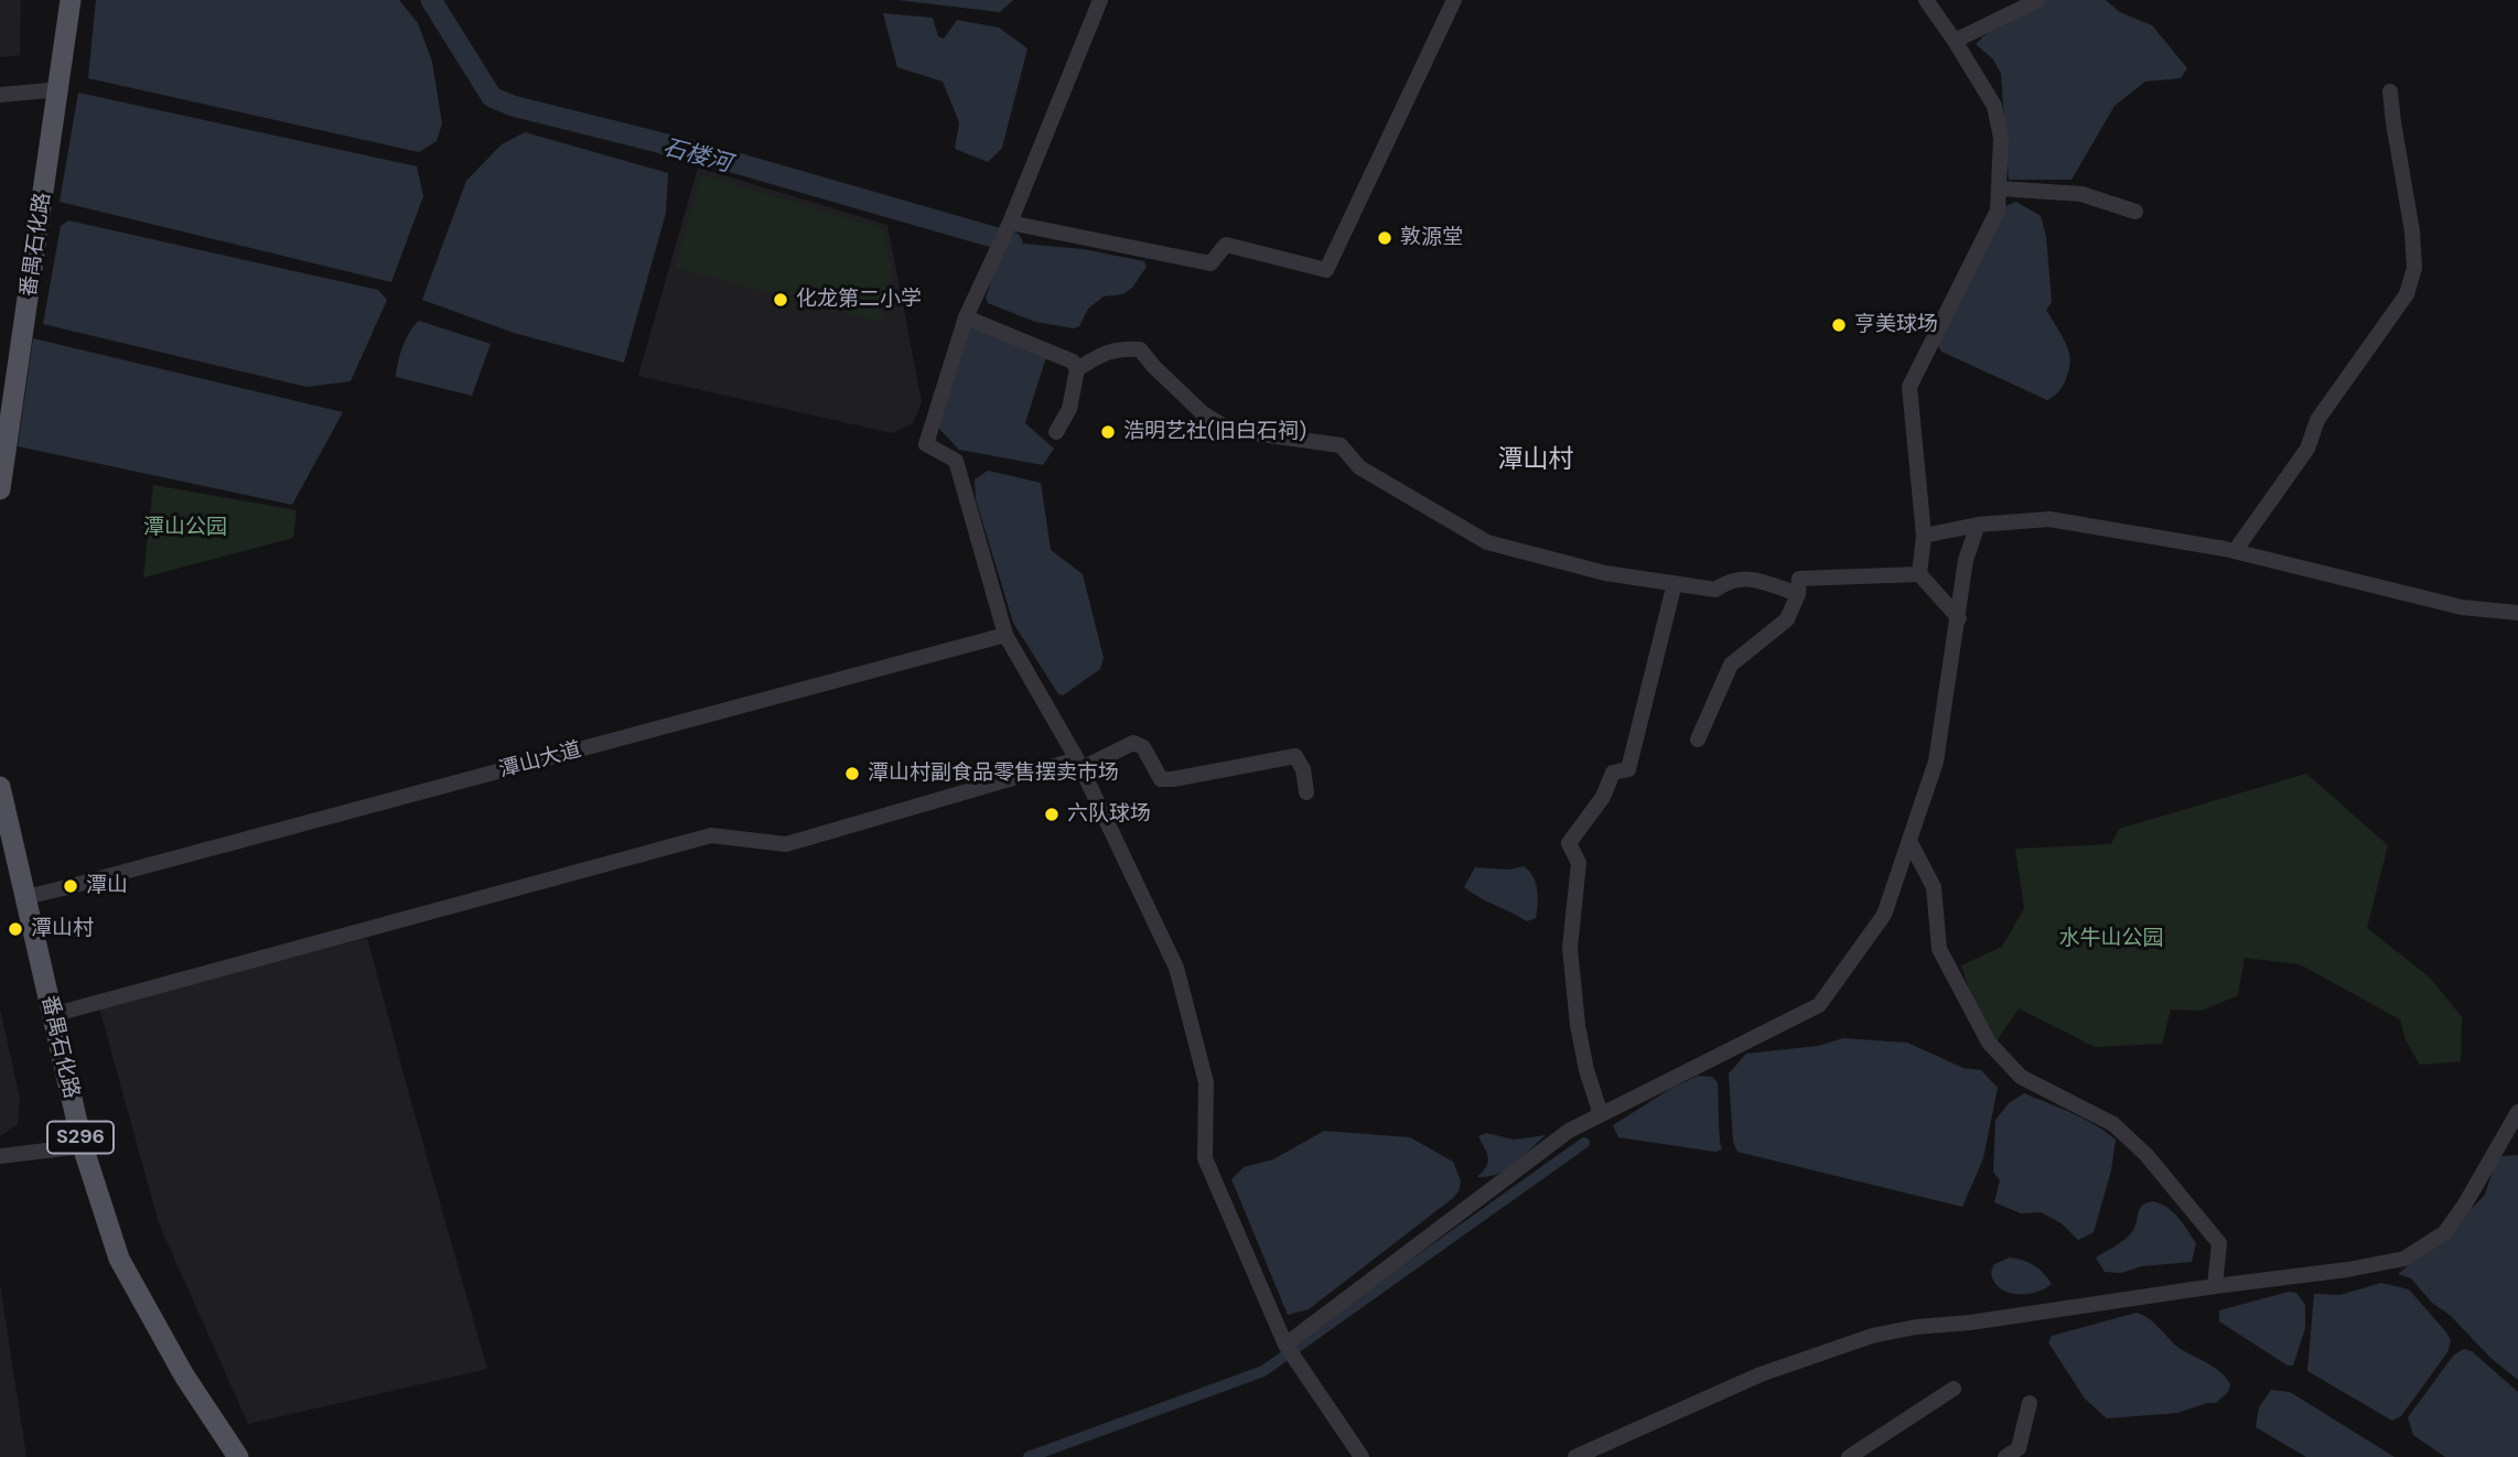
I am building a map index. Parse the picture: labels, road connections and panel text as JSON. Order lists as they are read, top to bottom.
{
  "streets": {
    "main road": ["番禺石化路", "S296"],
    "street": ["潭山大道"]
  },
  "crossings": [
    ["番禺石化路", "潭山大道"]
  ],
  "districts": ["潭山村"],
  "water": ["石楼河"],
  "parks": ["潭山公园", "水牛山公园"],
  "places": [
    "敦源堂",
    "化龙第二小学",
    "亨美球场",
    "浩明艺社(旧白石祠)",
    "潭山村副食品零售摆卖市场",
    "六队球场",
    "潭山",
    "潭山村"
  ]
}
